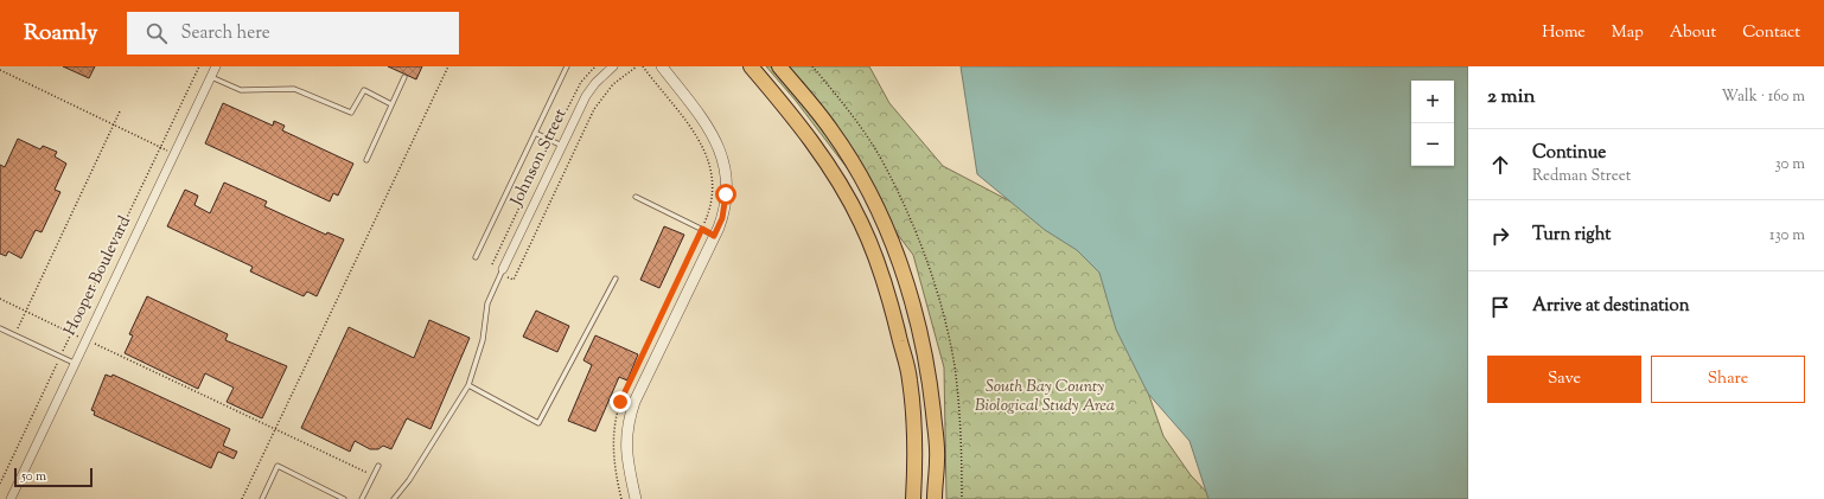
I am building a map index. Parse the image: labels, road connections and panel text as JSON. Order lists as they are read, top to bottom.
{
  "streets": {
    "street": ["Johnson Street", "Hooper Boulevard"]
  },
  "parks": ["South Bay County Biological Study Area"],
  "scale_bar": "50 m",
  "page": {
    "header": "Roamly",
    "search": "Search here",
    "nav": [
      "Home",
      "Map",
      "About",
      "Contact"
    ],
    "heading": ["2 min", "Walk · 160 m"],
    "map_buttons": ["+", "−"],
    "list": [
      ["Continue", "Redman Street", "30 m"],
      ["Turn right", "130 m"],
      "Arrive at destination"
    ],
    "buttons": ["Save", "Share"],
    "scale": "50 m"
  }
}
